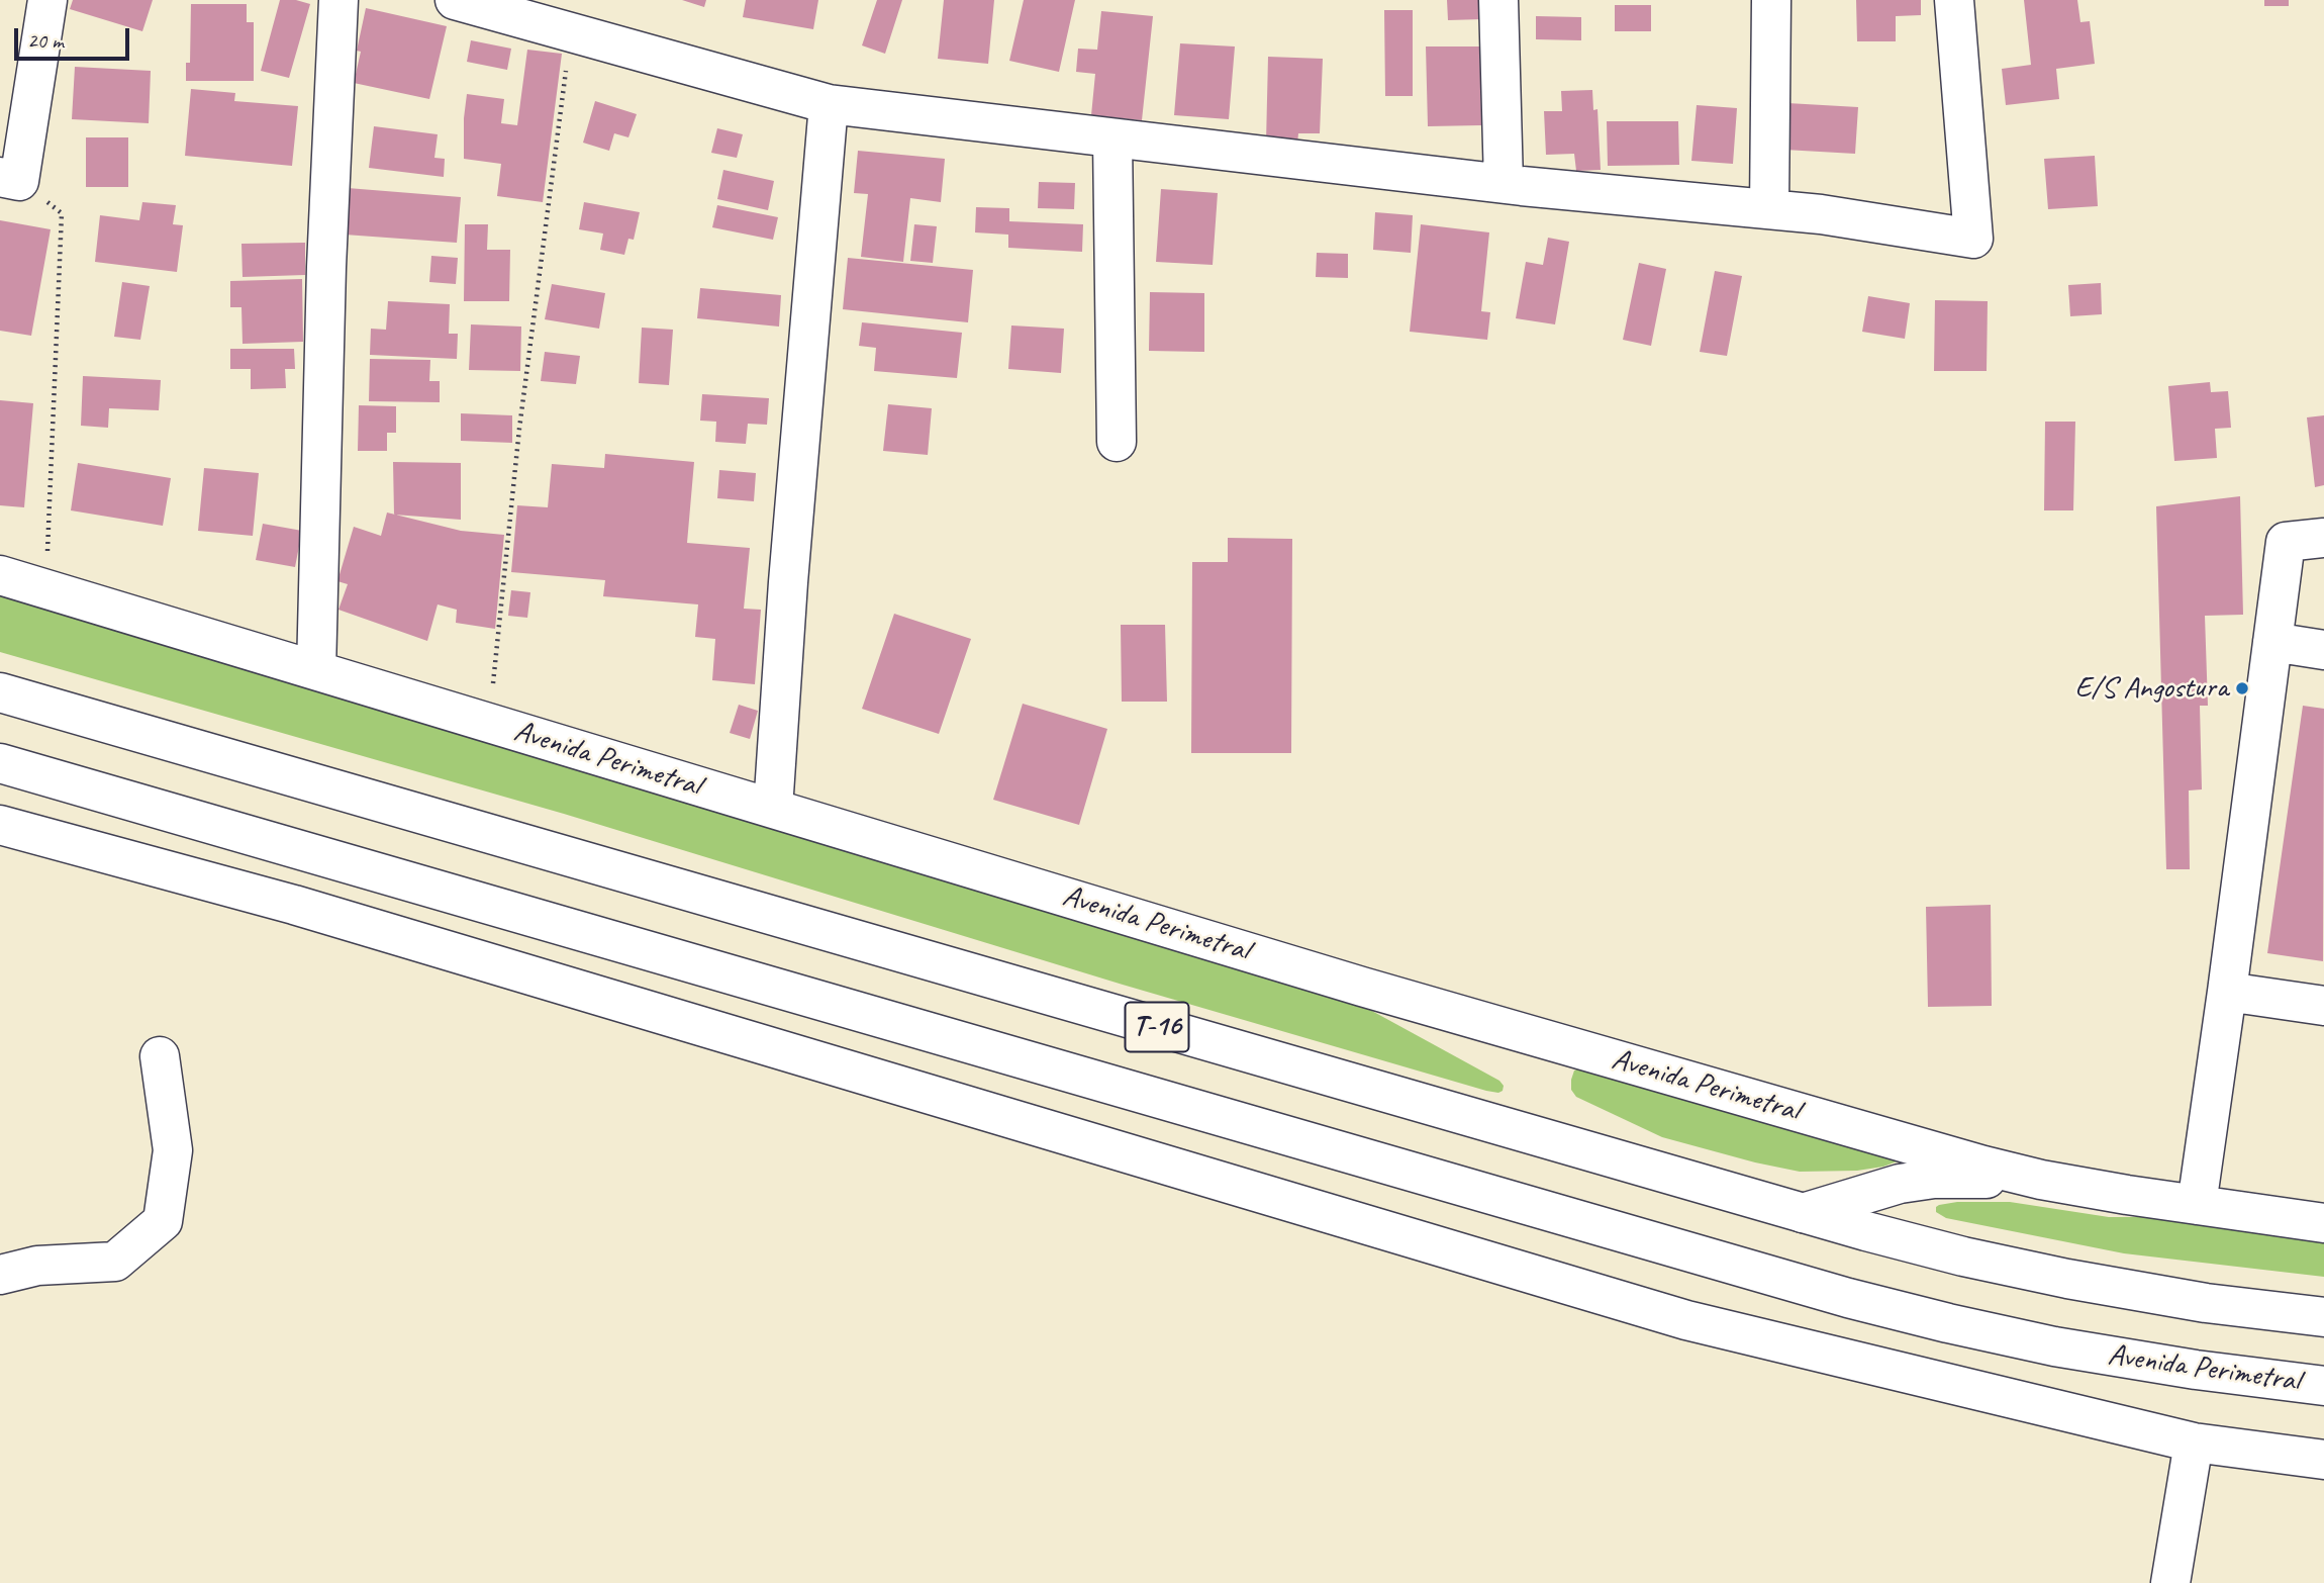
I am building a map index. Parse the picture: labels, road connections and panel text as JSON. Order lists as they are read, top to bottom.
{
  "streets": {
    "main road": ["Avenida Perimetral", "T-16"]
  },
  "places": ["E/S Angostura"],
  "scale_bar": "20 m"
}
